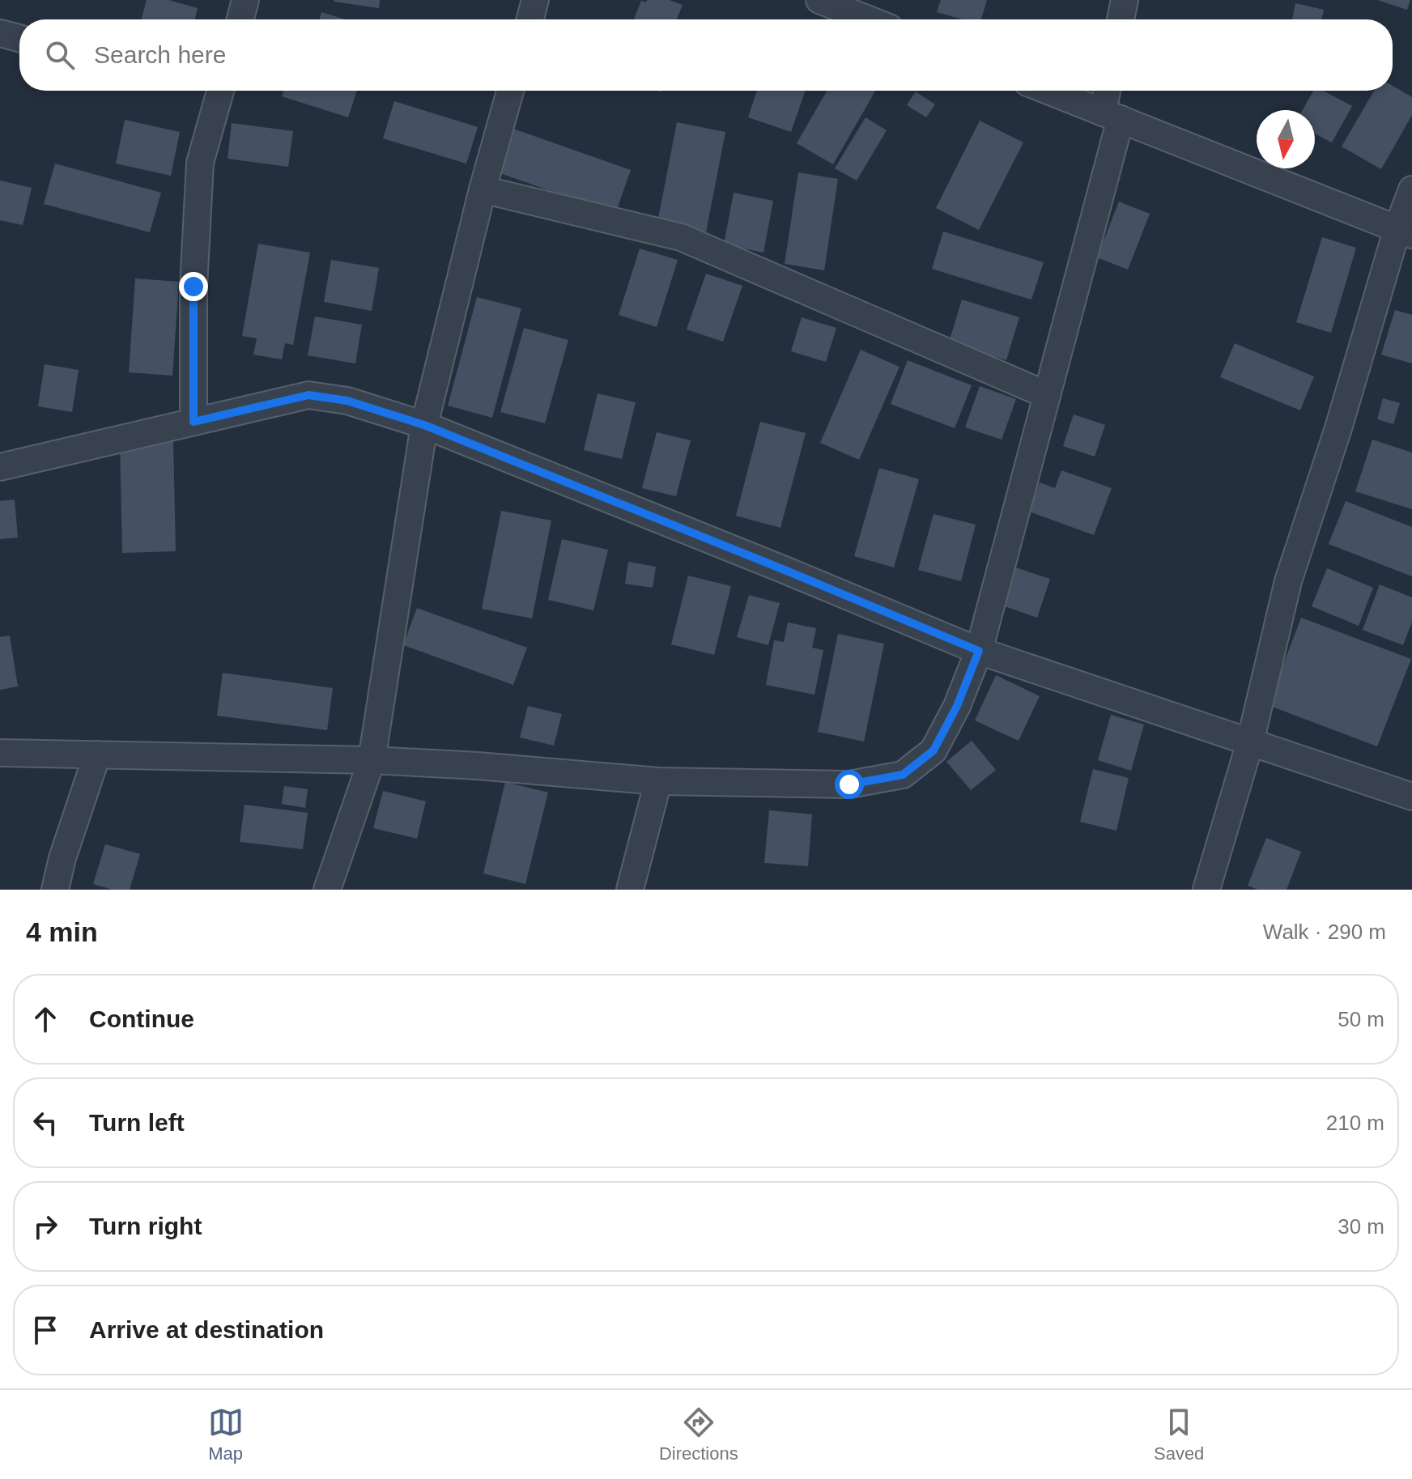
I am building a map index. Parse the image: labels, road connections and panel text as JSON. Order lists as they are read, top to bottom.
{
  "north": "bottom",
  "page": {
    "search": "Search here",
    "heading": ["4 min", "Walk · 290 m"],
    "list": [
      ["Continue", "50 m"],
      ["Turn left", "210 m"],
      ["Turn right", "30 m"],
      "Arrive at destination"
    ],
    "nav": ["Map", "Directions", "Saved"]
  }
}
